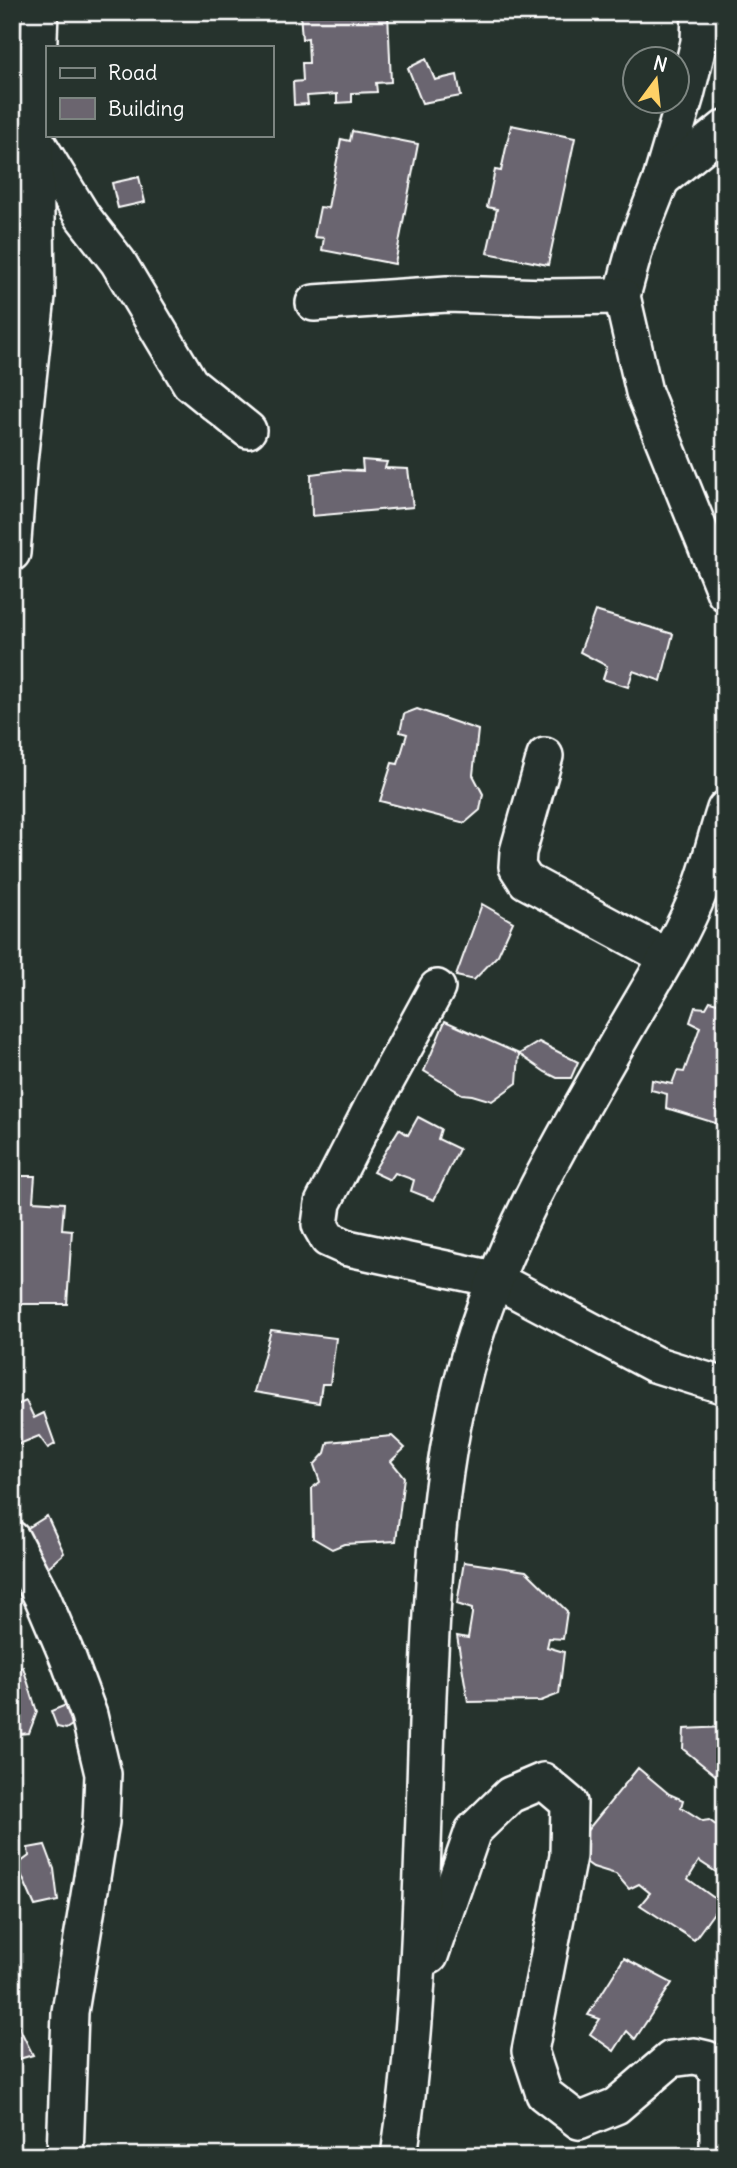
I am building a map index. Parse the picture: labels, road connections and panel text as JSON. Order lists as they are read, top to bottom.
{
  "legend": ["Road", "Building"],
  "north": "top"
}
